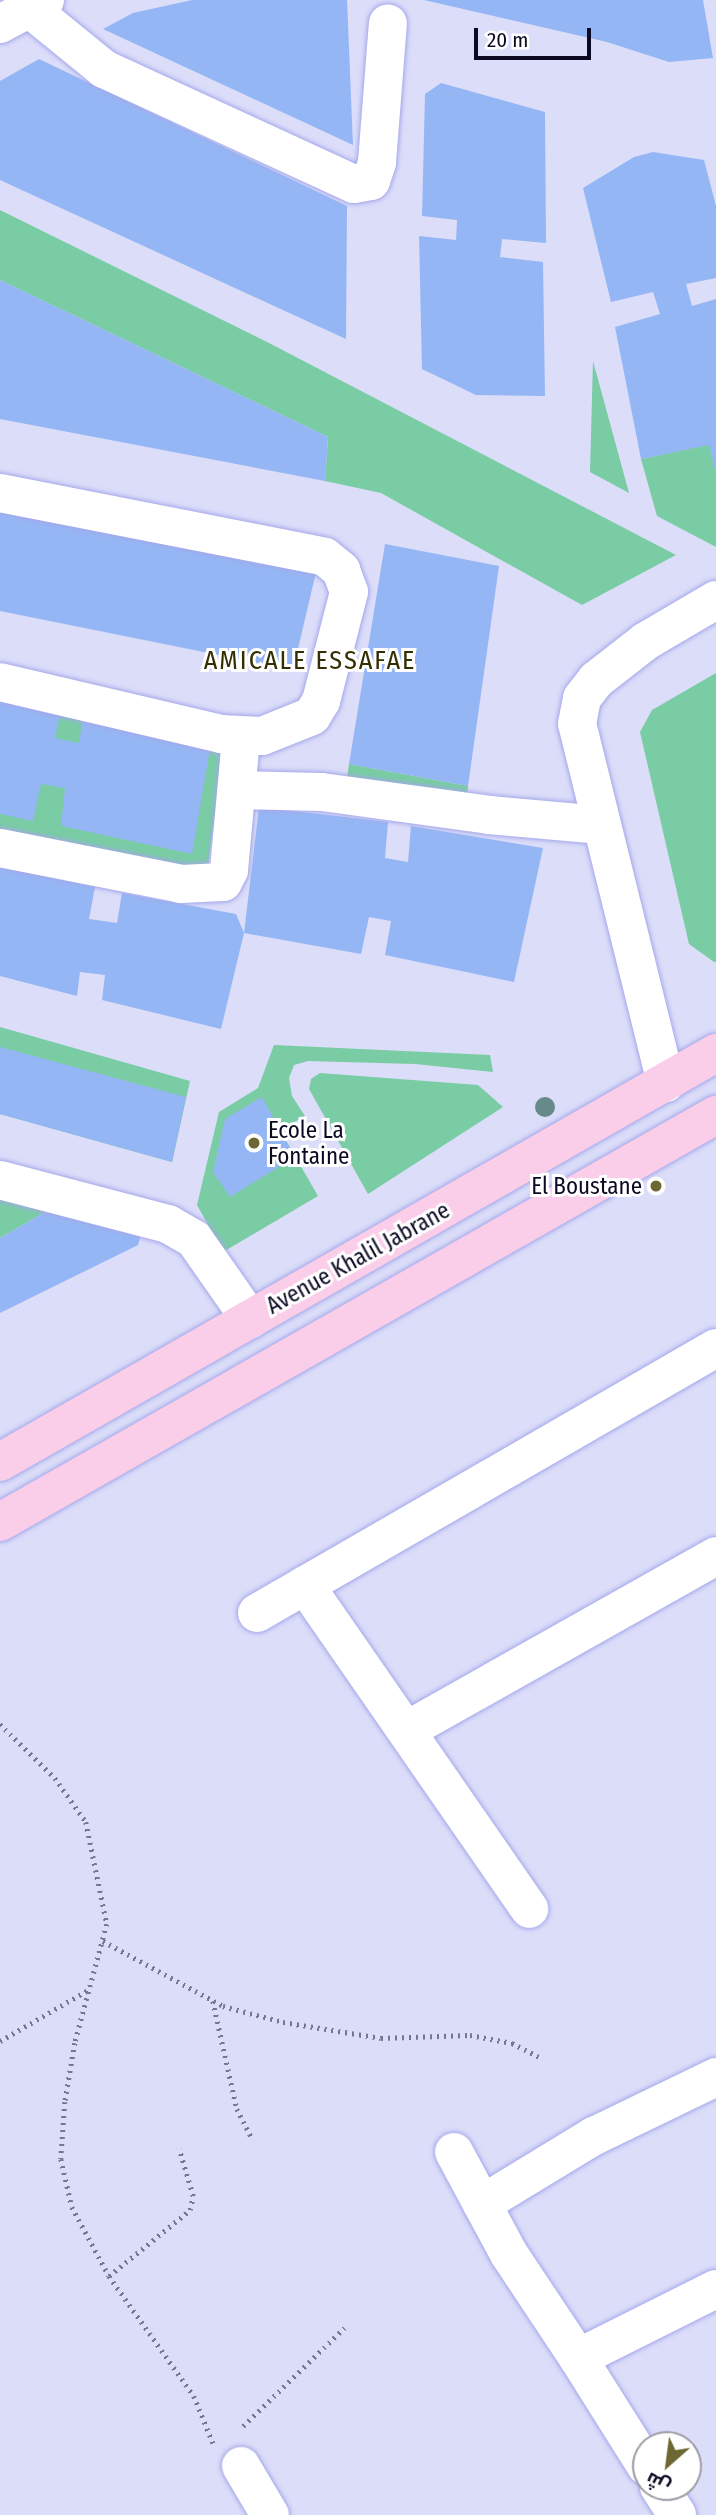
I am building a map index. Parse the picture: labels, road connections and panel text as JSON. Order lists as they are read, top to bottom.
{
  "streets": {
    "main road": ["Avenue Khalil Jabrane"]
  },
  "districts": ["AMICALE ESSAFAE"],
  "places": ["Ecole La Fontaine", "El Boustane"],
  "scale_bar": "20 m",
  "north": "bottom left"
}
